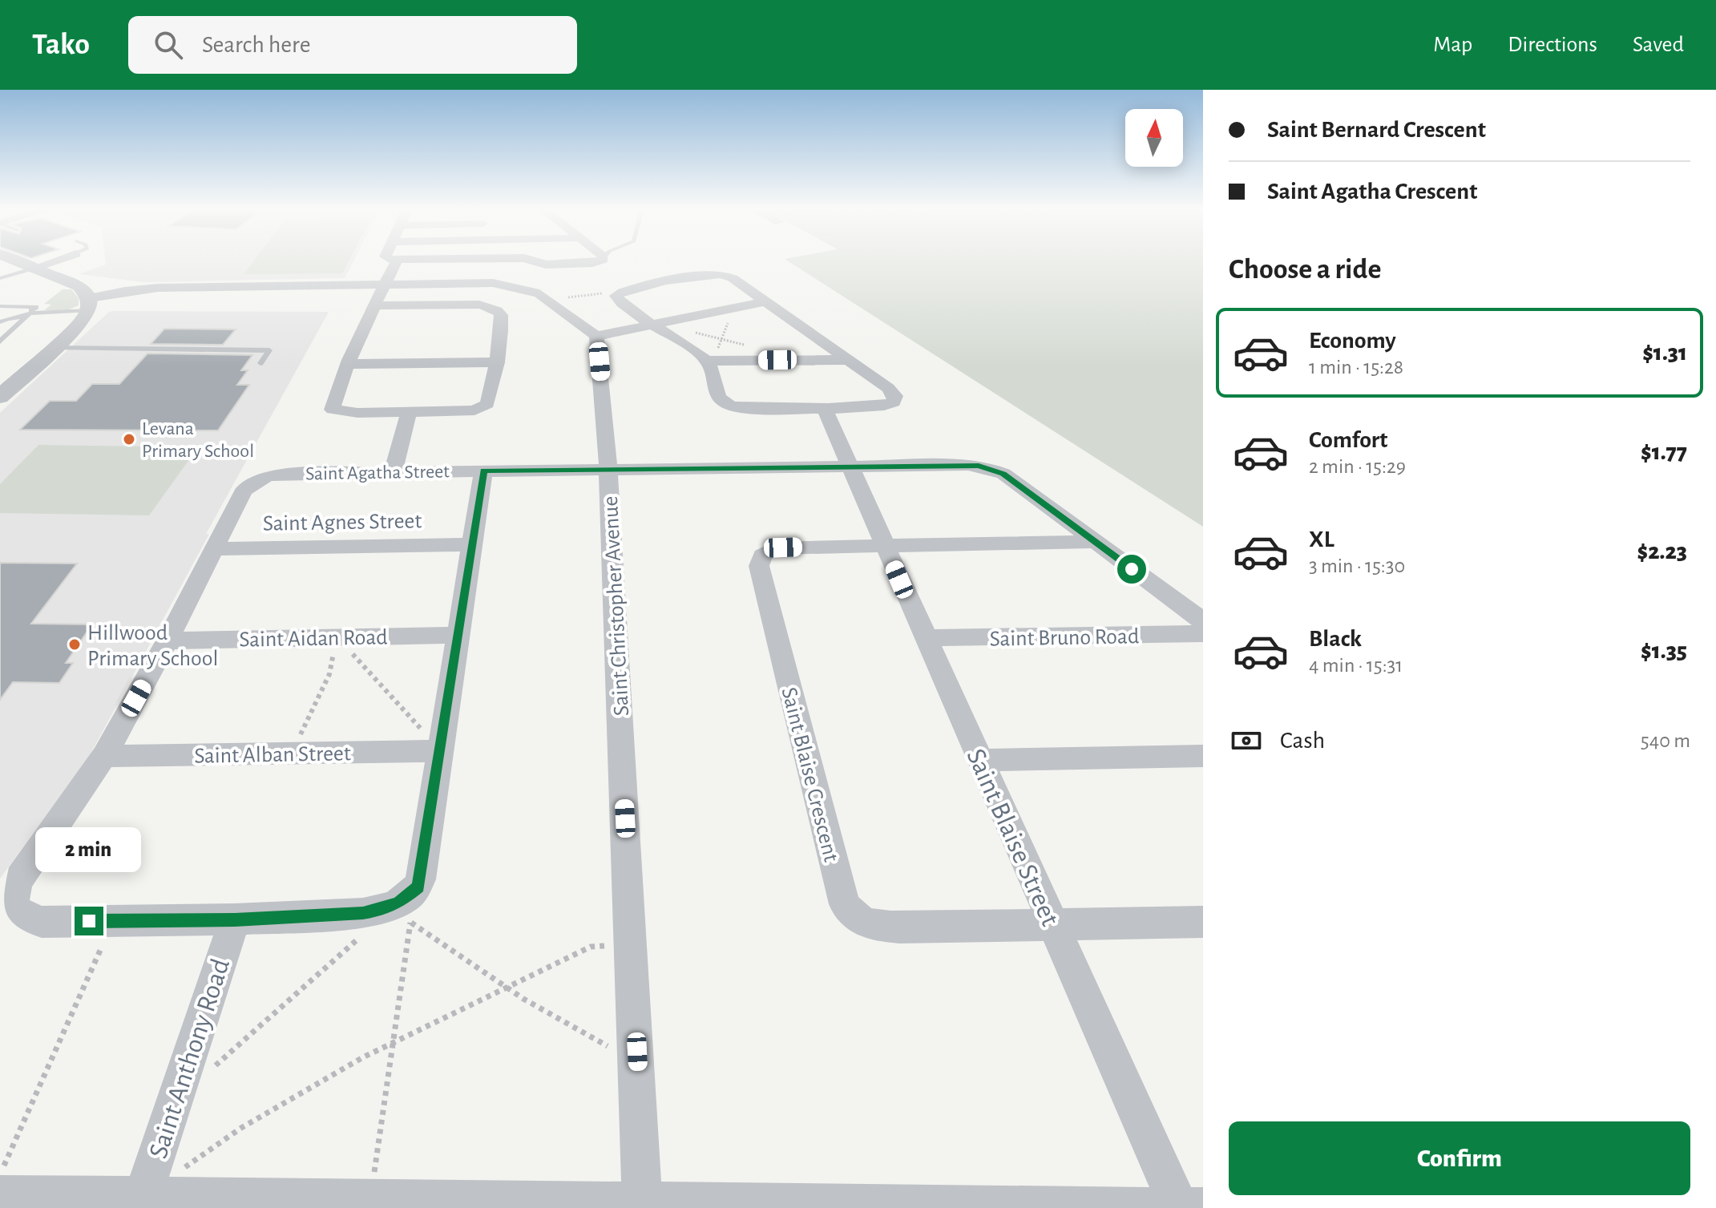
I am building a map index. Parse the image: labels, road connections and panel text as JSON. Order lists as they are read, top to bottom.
{
  "streets": {
    "street": [
      "Saint Agatha Street",
      "Saint Agnes Street",
      "Saint Christopher Avenue",
      "Saint Bruno Road",
      "Saint Aidan Road",
      "Saint Alban Street",
      "Saint Blaise Crescent",
      "Saint Blaise Street",
      "Saint Anthony Road"
    ]
  },
  "crossings": [
    ["Saint Agatha Street", "Saint Agnes Street"],
    ["Saint Agatha Street", "Saint Christopher Avenue"],
    ["Saint Agatha Street", "Saint Blaise Street"],
    ["Saint Bruno Road", "Saint Blaise Street"],
    ["Saint Blaise Crescent", "Saint Blaise Street"]
  ],
  "places": ["Levana Primary School", "Hillwood Primary School"],
  "north": "top",
  "page": {
    "header": "Tako",
    "search": "Search here",
    "nav": ["Map", "Directions", "Saved"],
    "banner": ["Saint Bernard Crescent", "Saint Agatha Crescent"],
    "heading": "Choose a ride",
    "list": [
      {
        "name": "Economy",
        "note": "1 min · 15:28",
        "value": "$1.31"
      },
      {
        "name": "Comfort",
        "note": "2 min · 15:29",
        "value": "$1.77"
      },
      {
        "name": "XL",
        "note": "3 min · 15:30",
        "value": "$2.23"
      },
      {
        "name": "Black",
        "note": "4 min · 15:31",
        "value": "$1.35"
      }
    ],
    "pay": ["Cash", "540 m"],
    "bubble": "2 min",
    "buttons": "Confirm"
  }
}
